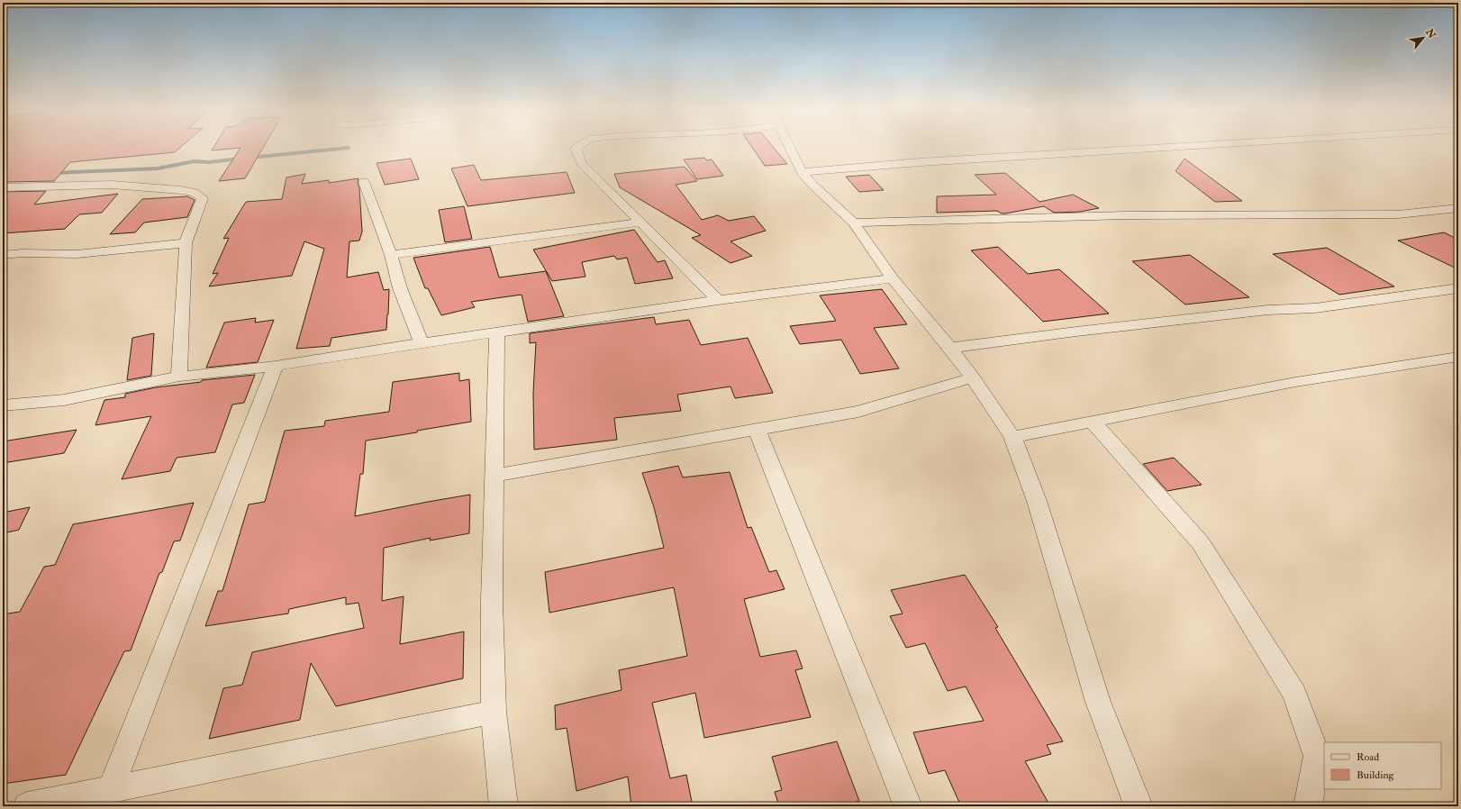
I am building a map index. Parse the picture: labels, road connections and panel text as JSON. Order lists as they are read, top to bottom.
{
  "legend": ["Road", "Building"],
  "north": "top right"
}
